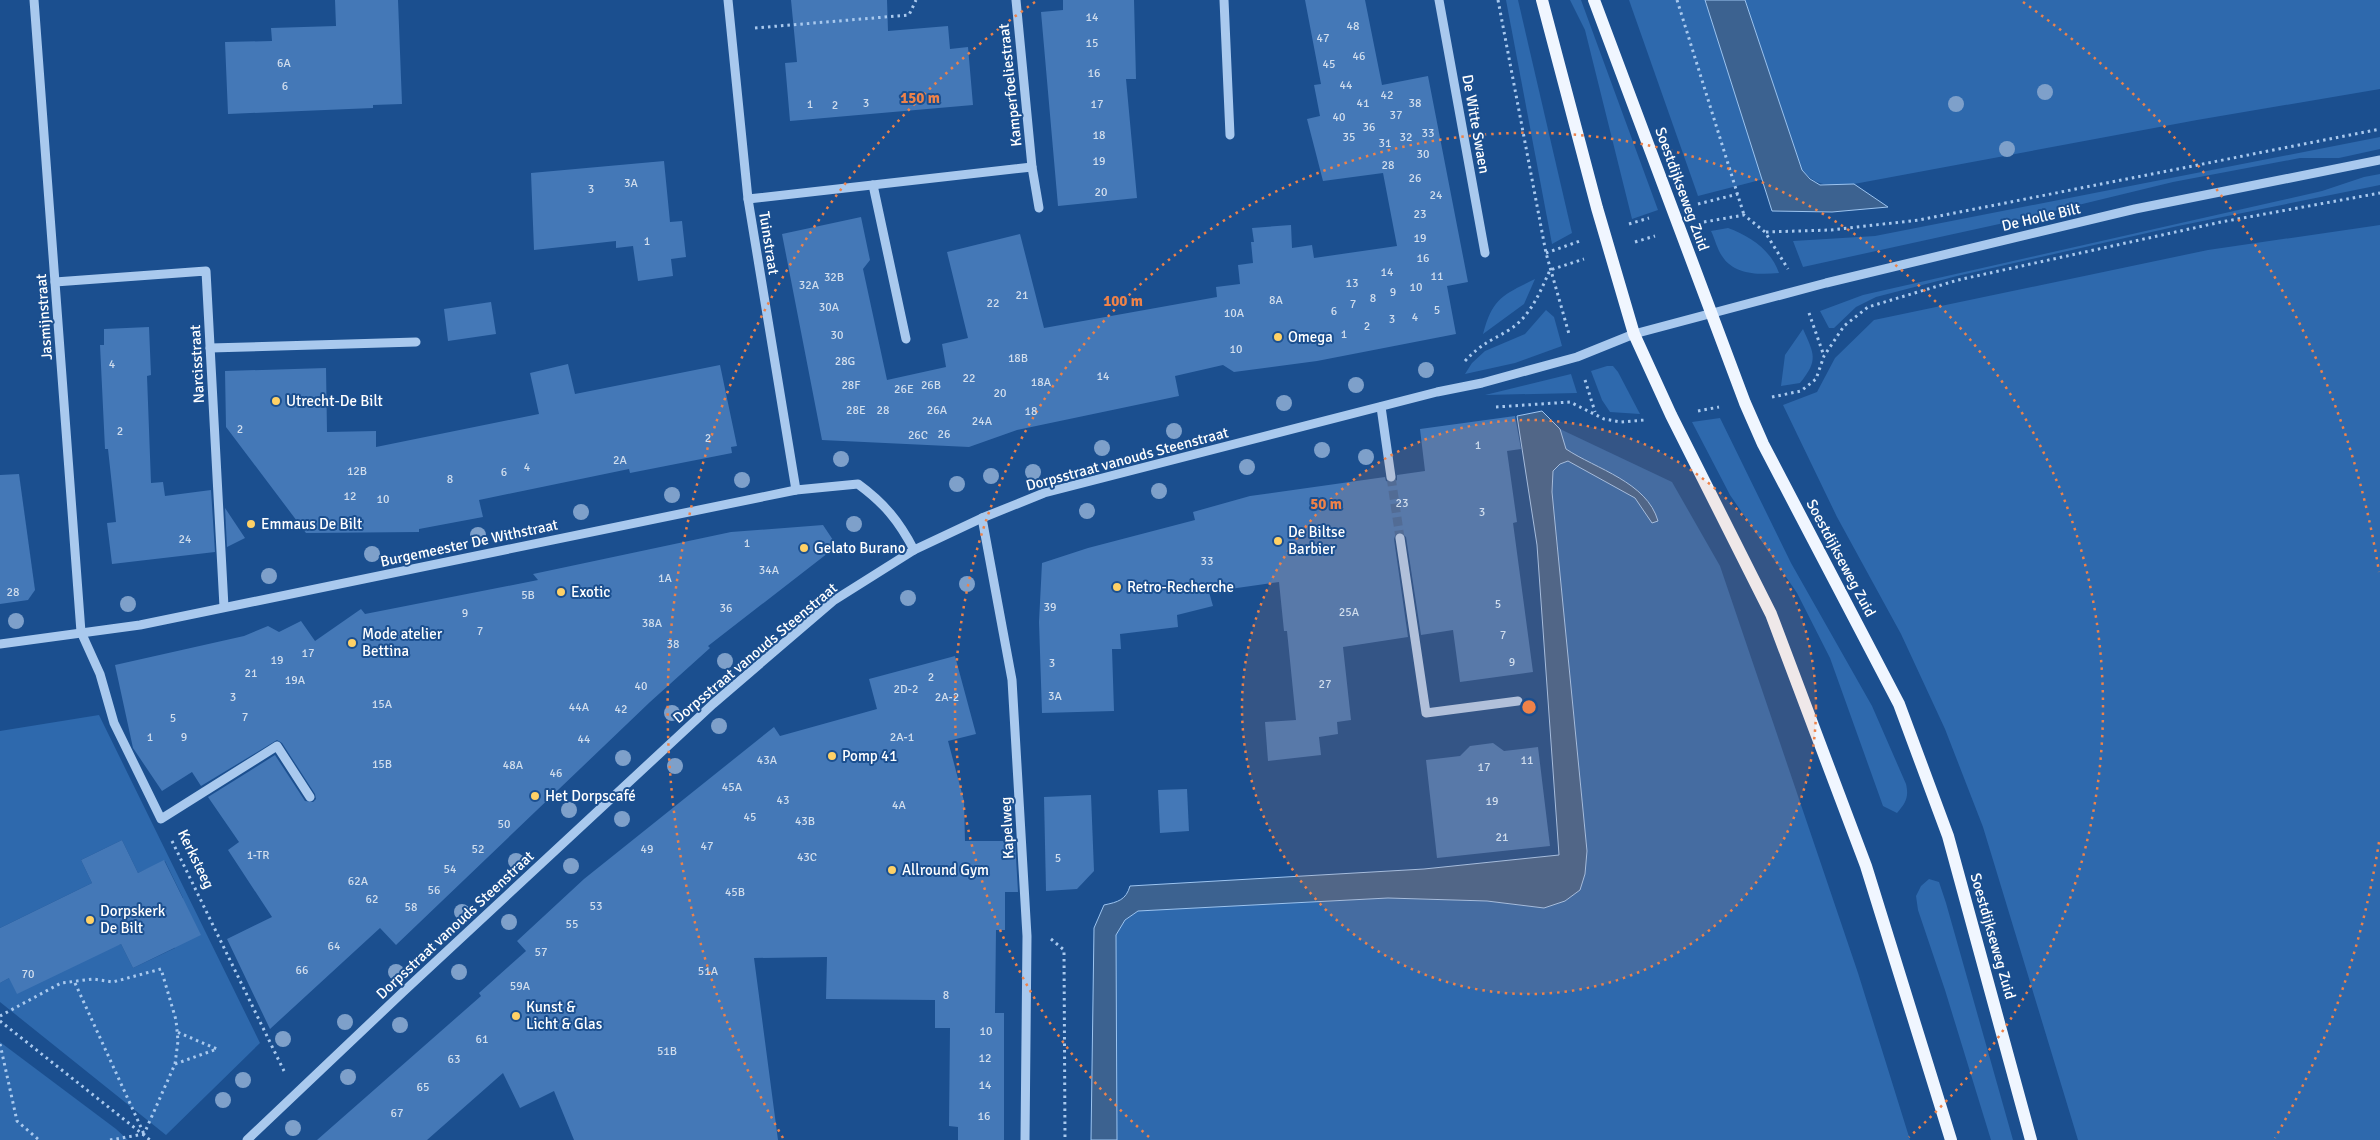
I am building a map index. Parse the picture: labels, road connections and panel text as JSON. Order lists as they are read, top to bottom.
{
  "streets": {
    "main road": ["Soestdijkseweg Zuid"],
    "street": [
      "Kamperfoeliestraat",
      "De Witte Swaen",
      "De Holle Bilt",
      "Tuinstraat",
      "Jasmijnstraat",
      "Narcisstraat",
      "Dorpsstraat vanouds Steenstraat",
      "Burgemeester De Withstraat",
      "Kapelweg",
      "Kerksteeg"
    ]
  },
  "crossings": [
    ["Kamperfoeliestraat", "Tuinstraat"],
    ["Soestdijkseweg Zuid", "De Holle Bilt"],
    ["De Holle Bilt", "Dorpsstraat vanouds Steenstraat"],
    ["Tuinstraat", "Burgemeester De Withstraat"],
    ["Jasmijnstraat", "Narcisstraat"],
    ["Jasmijnstraat", "Burgemeester De Withstraat"],
    ["Jasmijnstraat", "Kerksteeg"],
    ["Narcisstraat", "Burgemeester De Withstraat"],
    ["Dorpsstraat vanouds Steenstraat", "Burgemeester De Withstraat"],
    ["Dorpsstraat vanouds Steenstraat", "Kapelweg"],
    ["Dorpsstraat vanouds Steenstraat", "Kerksteeg"],
    ["Burgemeester De Withstraat", "Kerksteeg"]
  ],
  "places": [
    "Omega",
    "Utrecht-De Bilt",
    "Emmaus De Bilt",
    "De Biltse Barbier",
    "Gelato Burano",
    "Retro-Recherche",
    "Exotic",
    "Mode atelier Bettina",
    "Pomp 41",
    "Het Dorpscafé",
    "Allround Gym",
    "Dorpskerk De Bilt",
    "Kunst & Licht & Glas"
  ],
  "house_numbers": [
    "14",
    "48",
    "47",
    "15",
    "46",
    "6A",
    "45",
    "16",
    "44",
    "6",
    "42",
    "3",
    "41",
    "38",
    "1",
    "17",
    "2",
    "37",
    "40",
    "36",
    "33",
    "18",
    "35",
    "32",
    "31",
    "30",
    "19",
    "28",
    "26",
    "3A",
    "3",
    "20",
    "24",
    "23",
    "19",
    "1",
    "16",
    "14",
    "11",
    "32B",
    "13",
    "32A",
    "10",
    "9",
    "21",
    "8",
    "8A",
    "22",
    "7",
    "30A",
    "5",
    "6",
    "10A",
    "4",
    "3",
    "2",
    "1",
    "30",
    "10",
    "18B",
    "28G",
    "4",
    "14",
    "22",
    "18A",
    "28F",
    "26B",
    "26E",
    "20",
    "28E",
    "28",
    "26A",
    "18",
    "24A",
    "2",
    "2",
    "26",
    "26C",
    "2",
    "1",
    "2A",
    "4",
    "12B",
    "6",
    "8",
    "12",
    "10",
    "23",
    "3",
    "24",
    "1",
    "33",
    "34A",
    "1A",
    "28",
    "5B",
    "5",
    "39",
    "36",
    "25A",
    "9",
    "38A",
    "7",
    "7",
    "38",
    "17",
    "19",
    "9",
    "3",
    "21",
    "2",
    "19A",
    "27",
    "40",
    "2D-2",
    "3A",
    "3",
    "2A-2",
    "15A",
    "44A",
    "42",
    "7",
    "5",
    "1",
    "9",
    "2A-1",
    "44",
    "43A",
    "11",
    "15B",
    "48A",
    "17",
    "46",
    "45A",
    "43",
    "19",
    "4A",
    "45",
    "43B",
    "50",
    "21",
    "47",
    "52",
    "49",
    "1-TR",
    "43C",
    "5",
    "54",
    "62A",
    "56",
    "45B",
    "62",
    "53",
    "58",
    "55",
    "64",
    "57",
    "66",
    "51A",
    "70",
    "59A",
    "8",
    "10",
    "61",
    "51B",
    "12",
    "63",
    "14",
    "65",
    "67",
    "16"
  ],
  "rings": ["150 m", "100 m", "50 m"]
}
